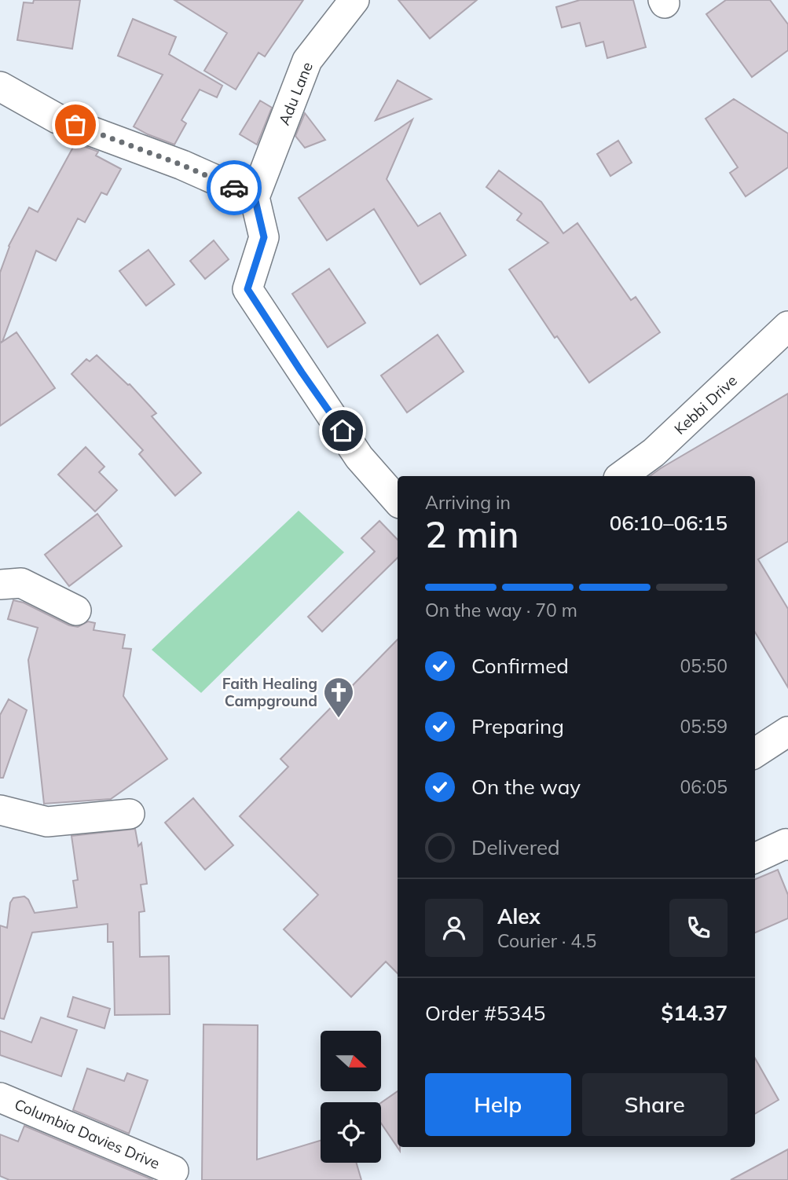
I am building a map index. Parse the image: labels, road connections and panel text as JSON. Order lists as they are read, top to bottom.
{
  "streets": {
    "street": ["Adu Lane", "Kebbi Drive", "Columbia Davies Drive"]
  },
  "places": {
    "church": ["Faith Healing Campground"]
  },
  "north": "right",
  "page": {
    "heading": ["2 min", "Arriving in", "06:10–06:15"],
    "panel": [
      "Alex",
      "Courier · 4.5",
      "Order #5345",
      "$14.37"
    ],
    "bar": "On the way · 70 m",
    "list": [
      ["Confirmed", "05:50"],
      ["Preparing", "05:59"],
      ["On the way", "06:05"],
      "Delivered"
    ],
    "buttons": ["Help", "Share"]
  }
}
